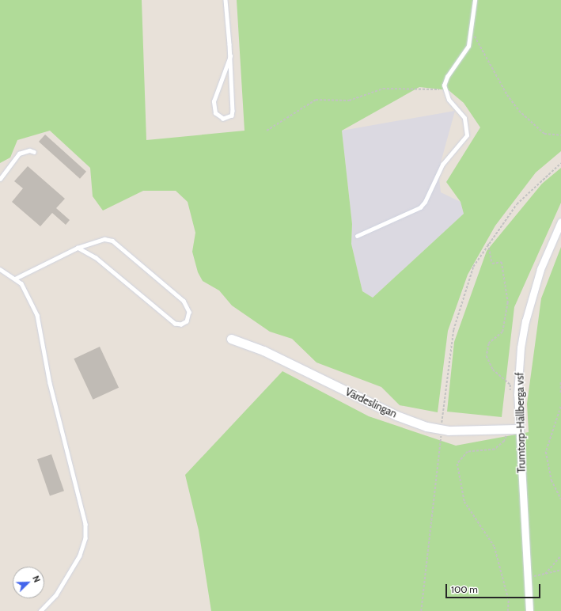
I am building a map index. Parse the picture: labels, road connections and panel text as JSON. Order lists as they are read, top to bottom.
{
  "streets": {
    "street": ["Värdeslingan", "Trumtorp-Hällberga vsf"]
  },
  "crossings": [
    ["Värdeslingan", "Trumtorp-Hällberga vsf"]
  ],
  "scale_bar": "100 m",
  "north": "top right"
}
